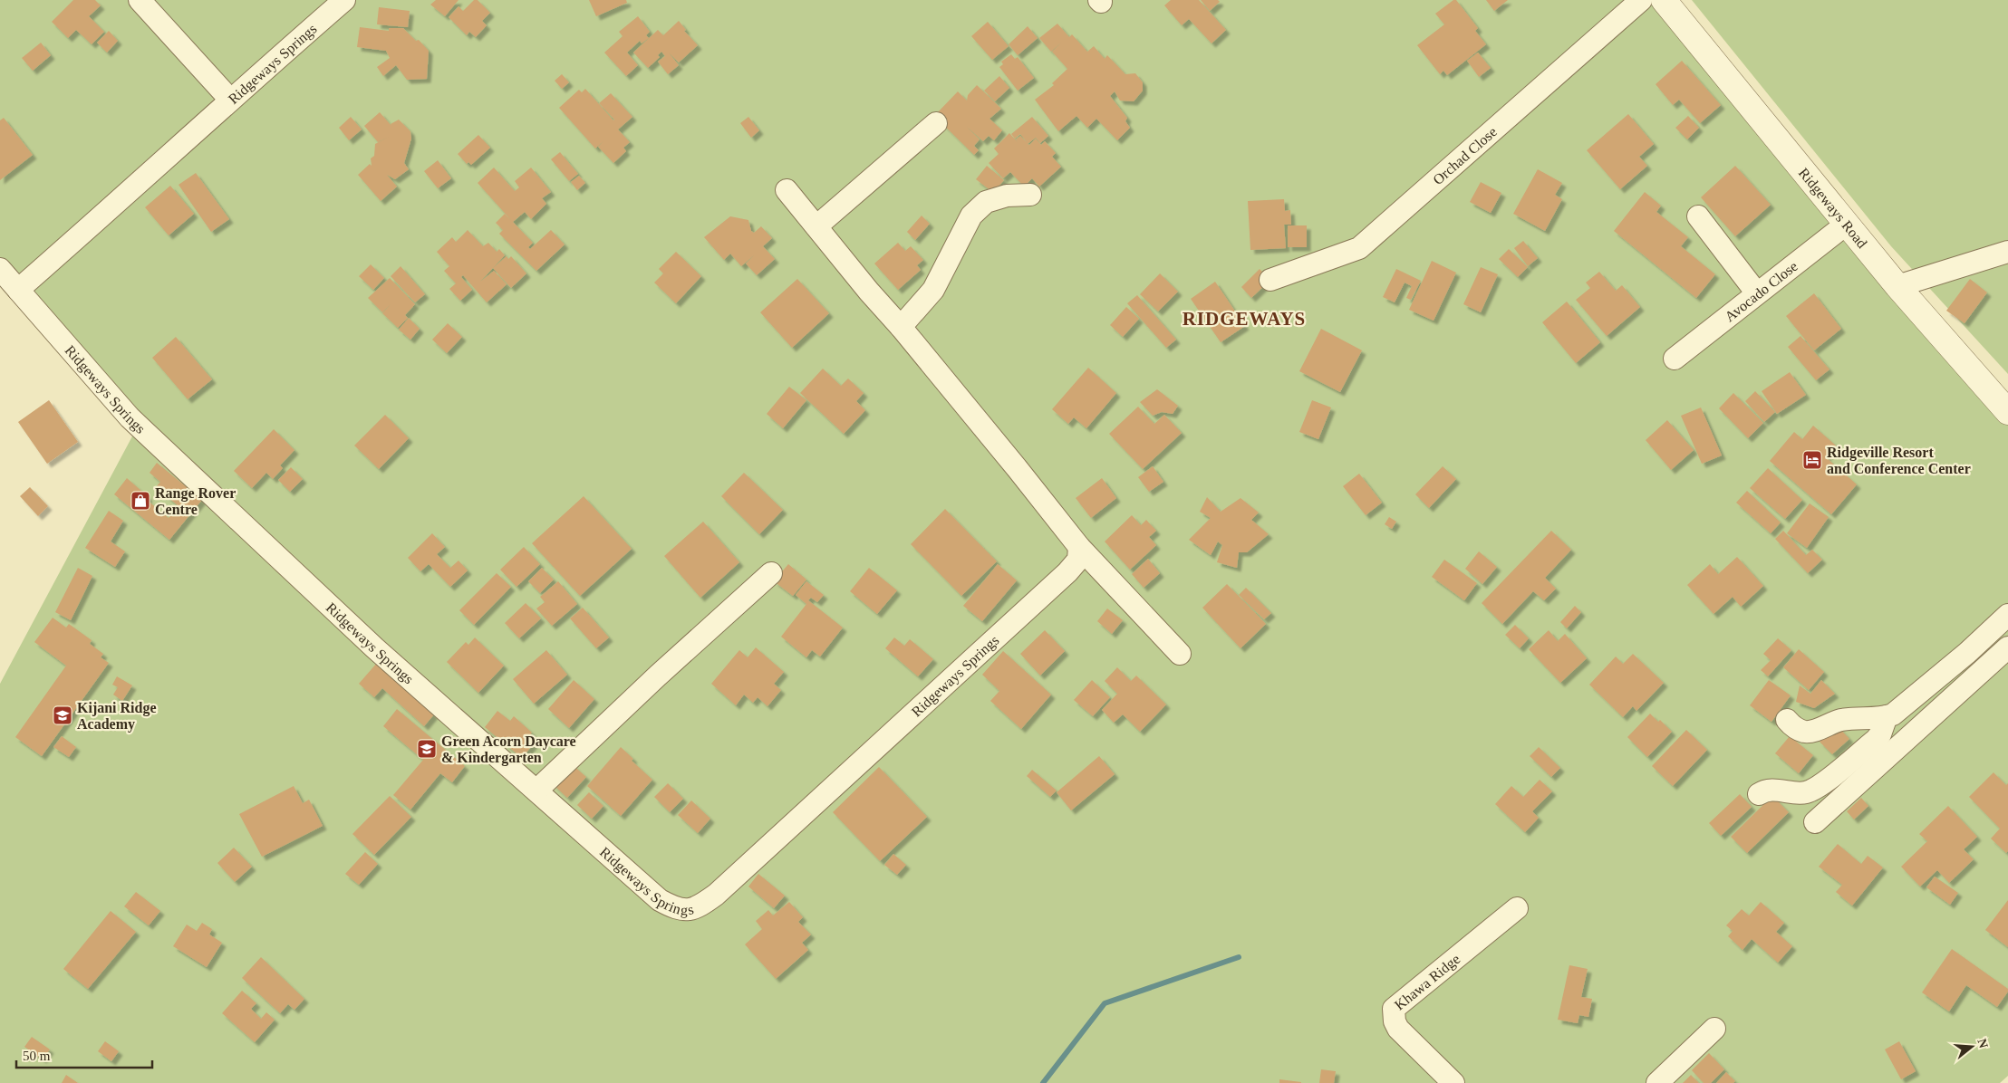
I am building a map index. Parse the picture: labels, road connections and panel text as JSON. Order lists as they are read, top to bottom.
{
  "streets": {
    "street": [
      "Ridgeways Springs",
      "Orchad Close",
      "Ridgeways Road",
      "Avocado Close",
      "Khawa Ridge"
    ]
  },
  "crossings": [
    ["Ridgeways Road", "Avocado Close"]
  ],
  "districts": ["RIDGEWAYS"],
  "places": {
    "hotel": ["Ridgeville Resort and Conference Center"],
    "shop": ["Range Rover Centre"],
    "school or university": ["Kijani Ridge Academy", "Green Acorn Daycare & Kindergarten"]
  },
  "scale_bar": "50 m",
  "north": "right"
}
